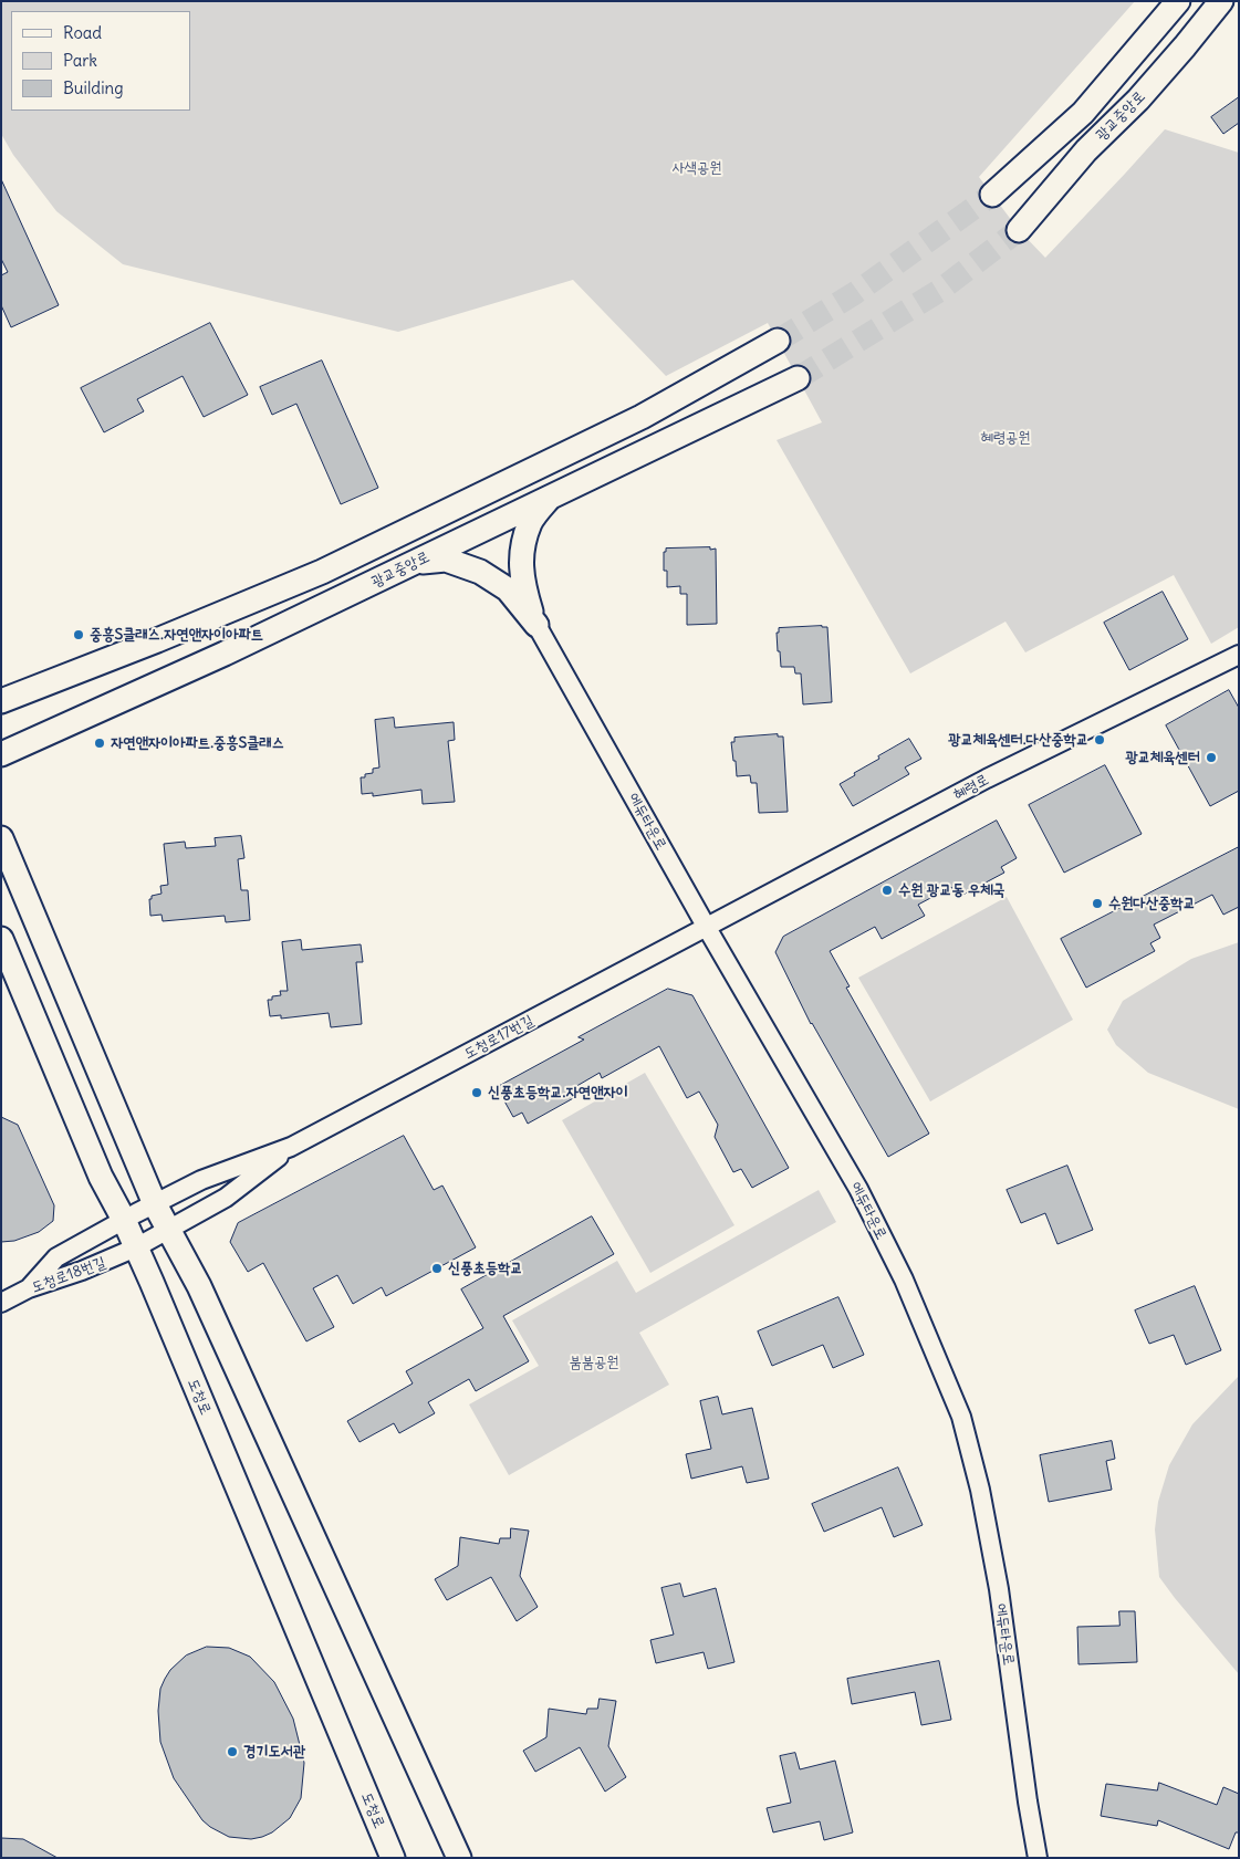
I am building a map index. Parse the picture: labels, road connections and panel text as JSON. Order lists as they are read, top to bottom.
{
  "streets": {
    "main road": ["광교중앙로", "도청로"],
    "street": [
      "혜령로",
      "에듀타운로",
      "도청로17번길",
      "도청로18번길"
    ]
  },
  "crossings": [
    ["혜령로", "에듀타운로"],
    ["혜령로", "도청로17번길"],
    ["에듀타운로", "도청로17번길"],
    ["도청로17번길", "도청로18번길"],
    ["도청로17번길", "도청로"],
    ["도청로18번길", "도청로"]
  ],
  "parks": ["사색공원", "혜령공원", "붐붐공원"],
  "places": [
    "중흥S클래스.자연앤자이아파트",
    "광교체육센터.다산중학교",
    "자연앤자이아파트.중흥S클래스",
    "광교체육센터",
    "수원 광교동 우체국",
    "수원다산중학교",
    "신풍초등학교.자연앤자이",
    "신풍초등학교",
    "경기도서관"
  ],
  "legend": ["Road", "Park", "Building"]
}
